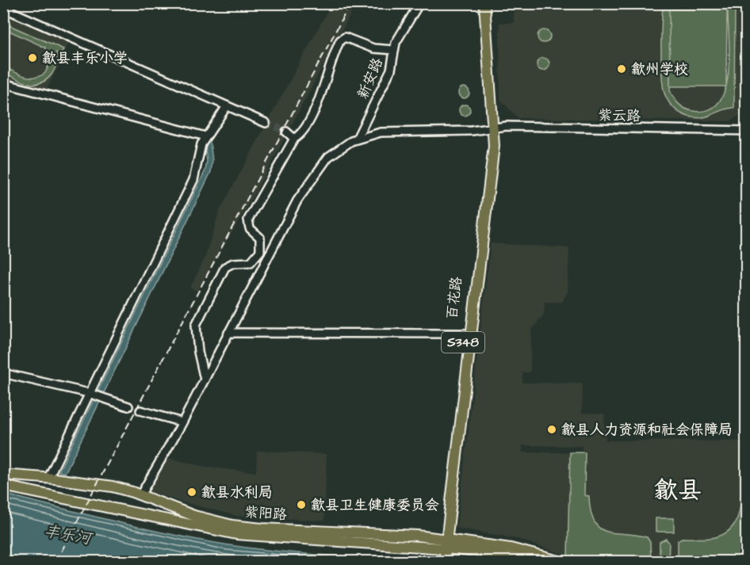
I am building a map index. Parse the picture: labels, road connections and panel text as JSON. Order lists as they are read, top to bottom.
{
  "streets": {
    "main road": ["百花路", "S348", "紫阳路"],
    "street": ["新安路", "紫云路"]
  },
  "crossings": [
    ["新安路", "紫云路"],
    ["紫云路", "百花路"],
    ["百花路", "紫阳路"]
  ],
  "districts": ["歙县"],
  "water": ["丰乐河"],
  "places": [
    "歙县丰乐小学",
    "歙州学校",
    "歙县人力资源和社会保障局",
    "歙县水利局",
    "歙县卫生健康委员会"
  ]
}
